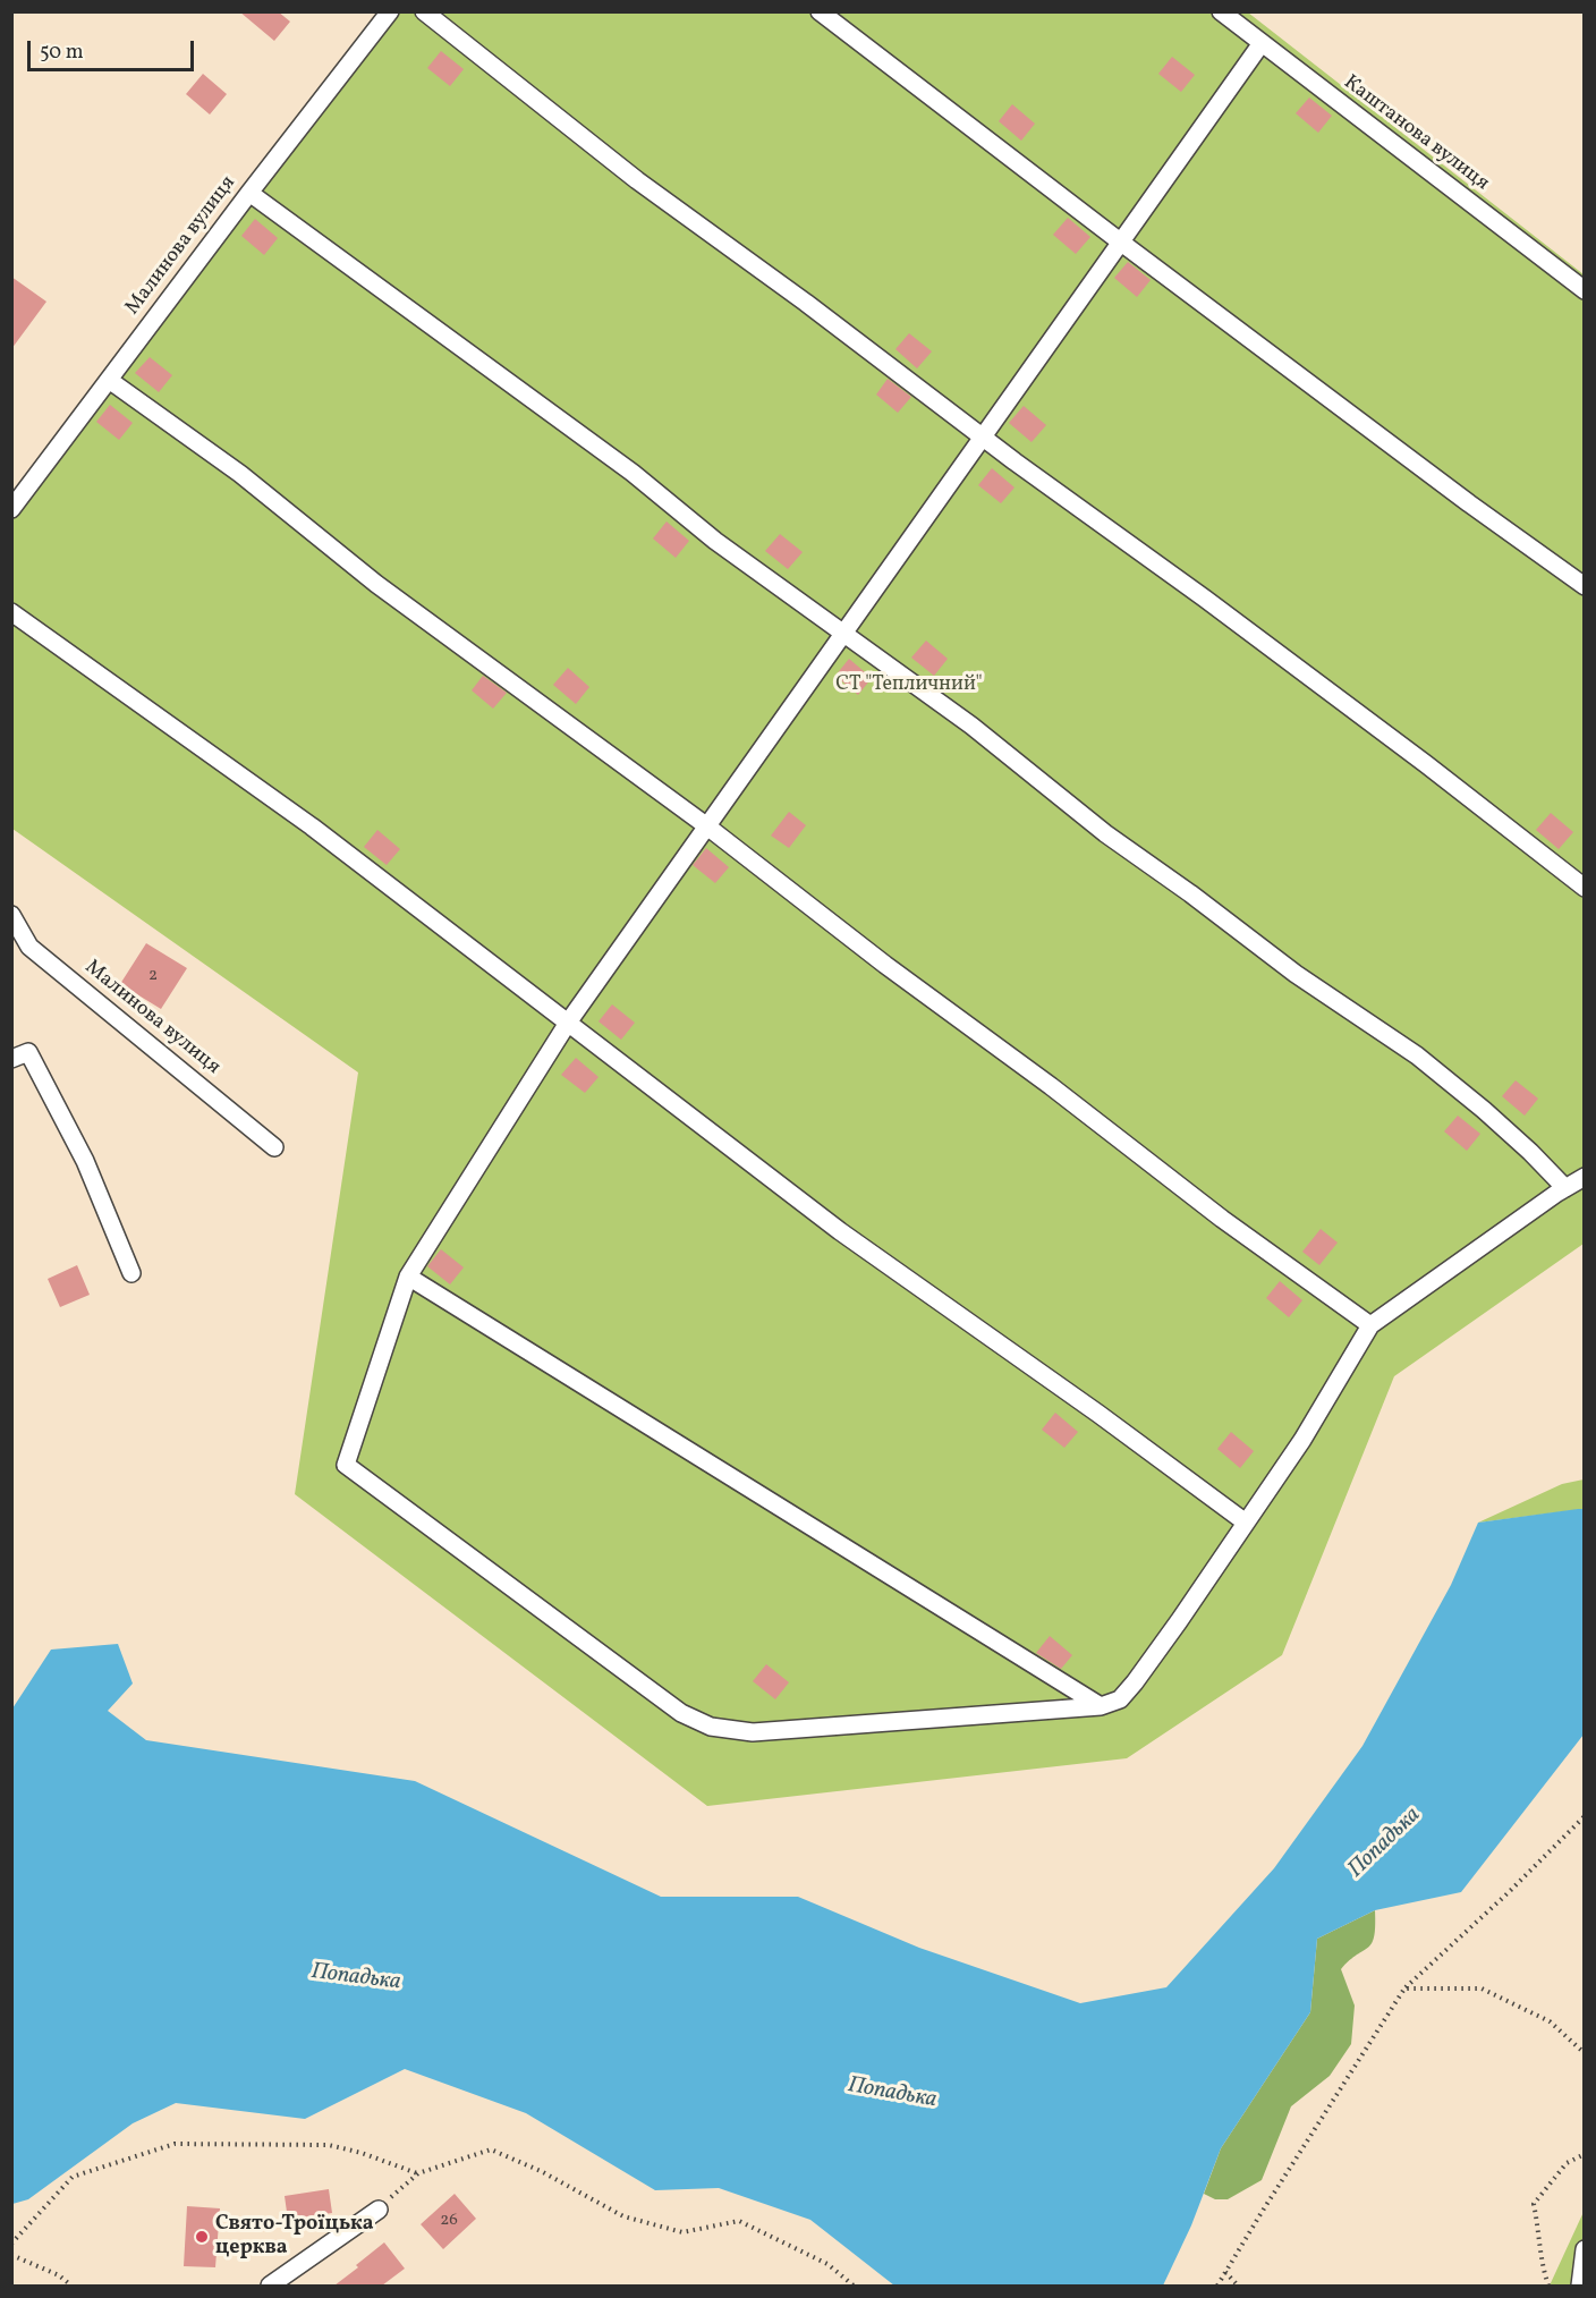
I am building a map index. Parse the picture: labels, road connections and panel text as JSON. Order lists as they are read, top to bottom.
{
  "streets": {
    "street": ["Каштанова вулиця", "Малинова вулиця"]
  },
  "water": ["Попадька"],
  "parks": ["СТ \"Тепличний\""],
  "places": ["Свято-Троїцька церква"],
  "house_numbers": ["2", "26"],
  "scale_bar": "50 m"
}
